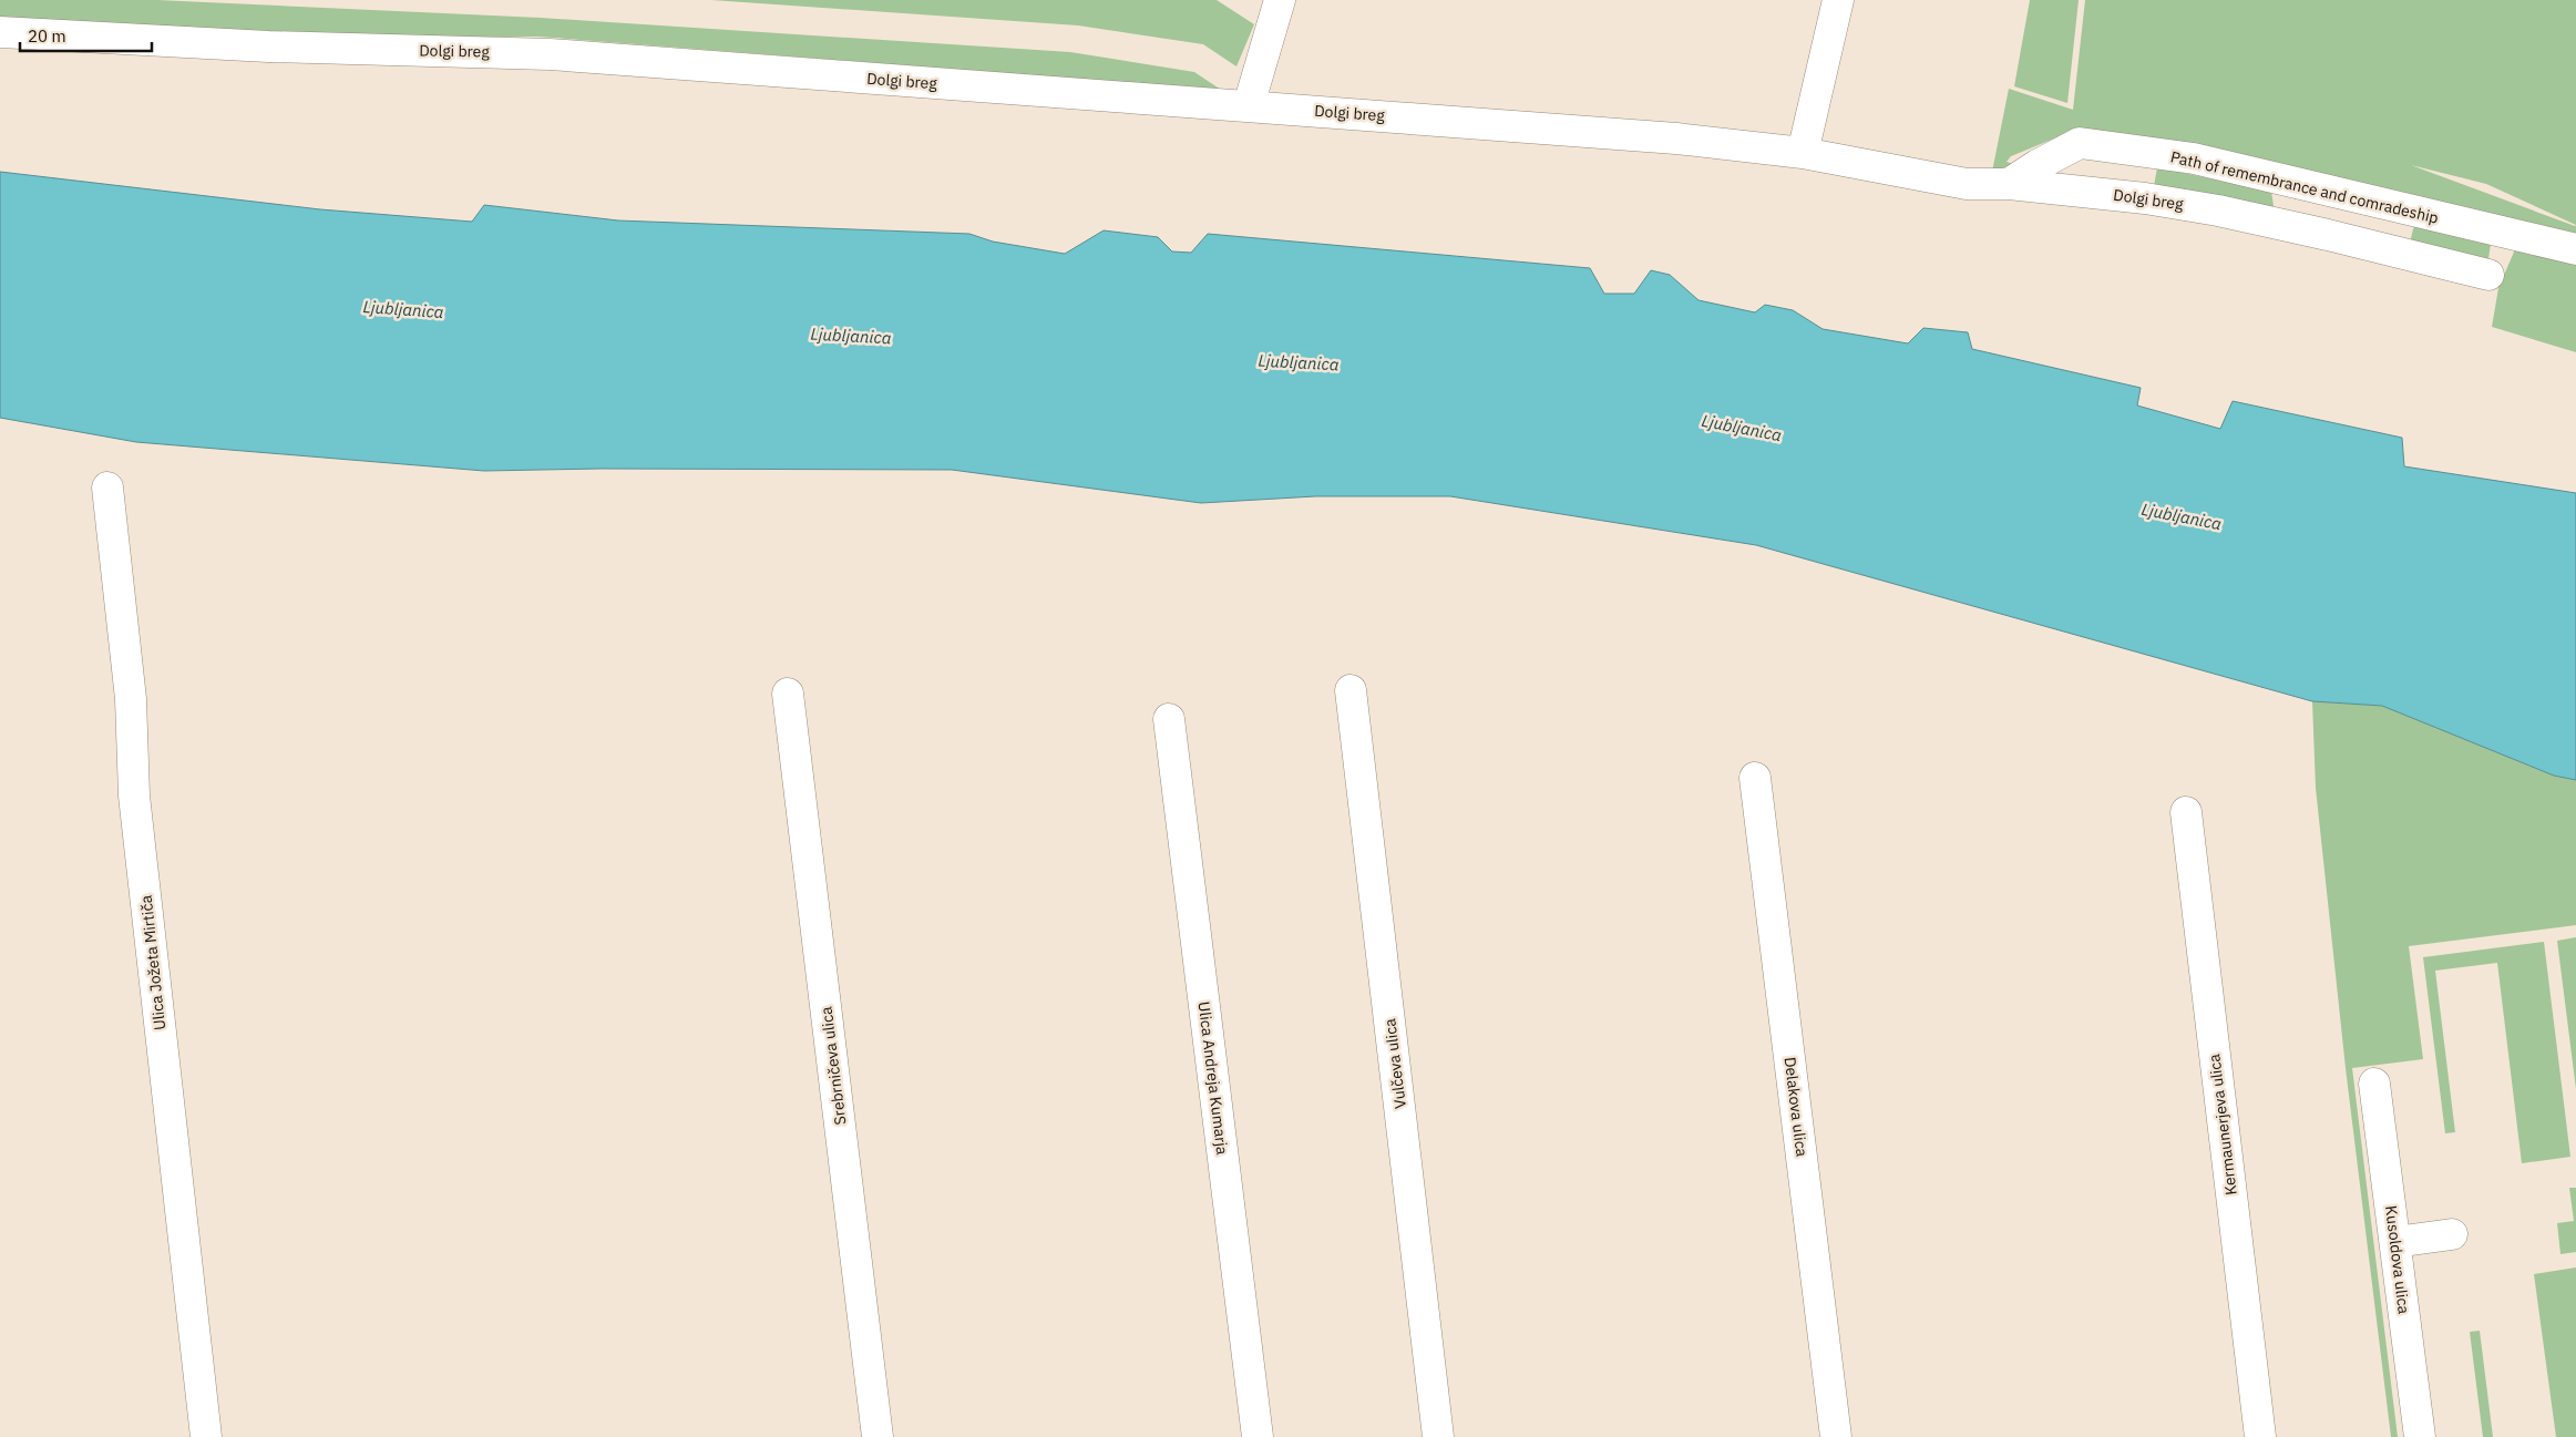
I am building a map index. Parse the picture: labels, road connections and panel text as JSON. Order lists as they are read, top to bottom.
{
  "streets": {
    "street": [
      "Dolgi breg",
      "Path of remembrance and comradeship",
      "Ulica Jožeta Mirtiča",
      "Vulčeva ulica",
      "Srebrničeva ulica",
      "Ulica Andreja Kumarja",
      "Delakova ulica",
      "Kermaunerjeva ulica",
      "Kusoldova ulica"
    ]
  },
  "crossings": [
    ["Dolgi breg", "Path of remembrance and comradeship"]
  ],
  "water": ["Ljubljanica"],
  "scale_bar": "20 m"
}
